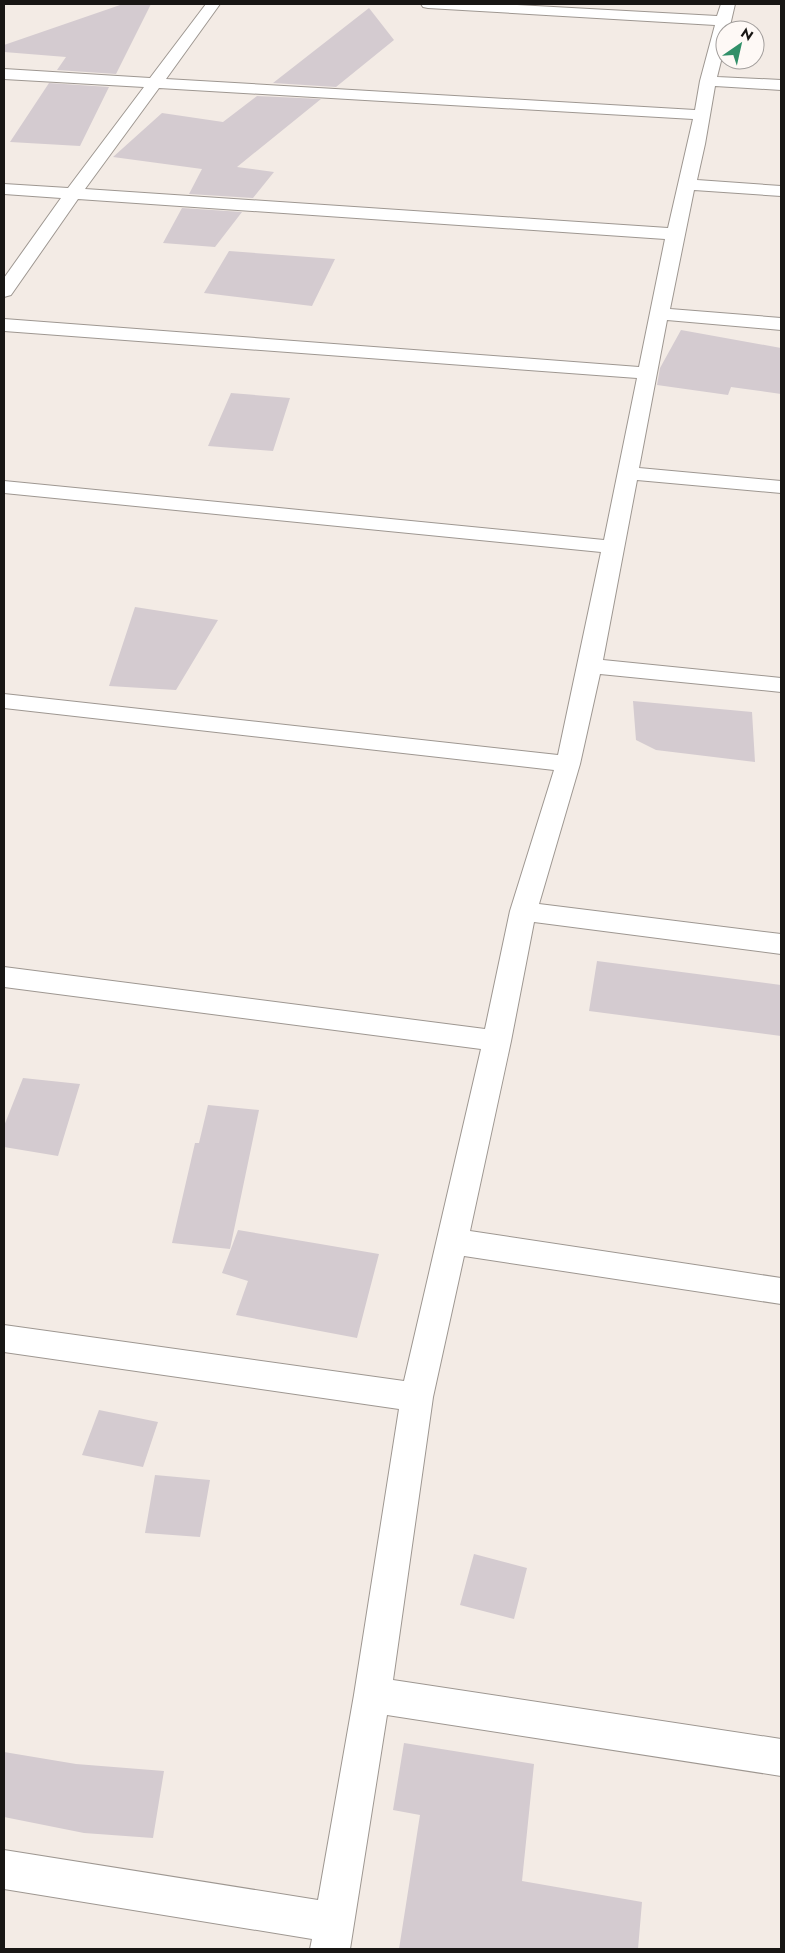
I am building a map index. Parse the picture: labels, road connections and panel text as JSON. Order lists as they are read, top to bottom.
{
  "north": "top right"
}
